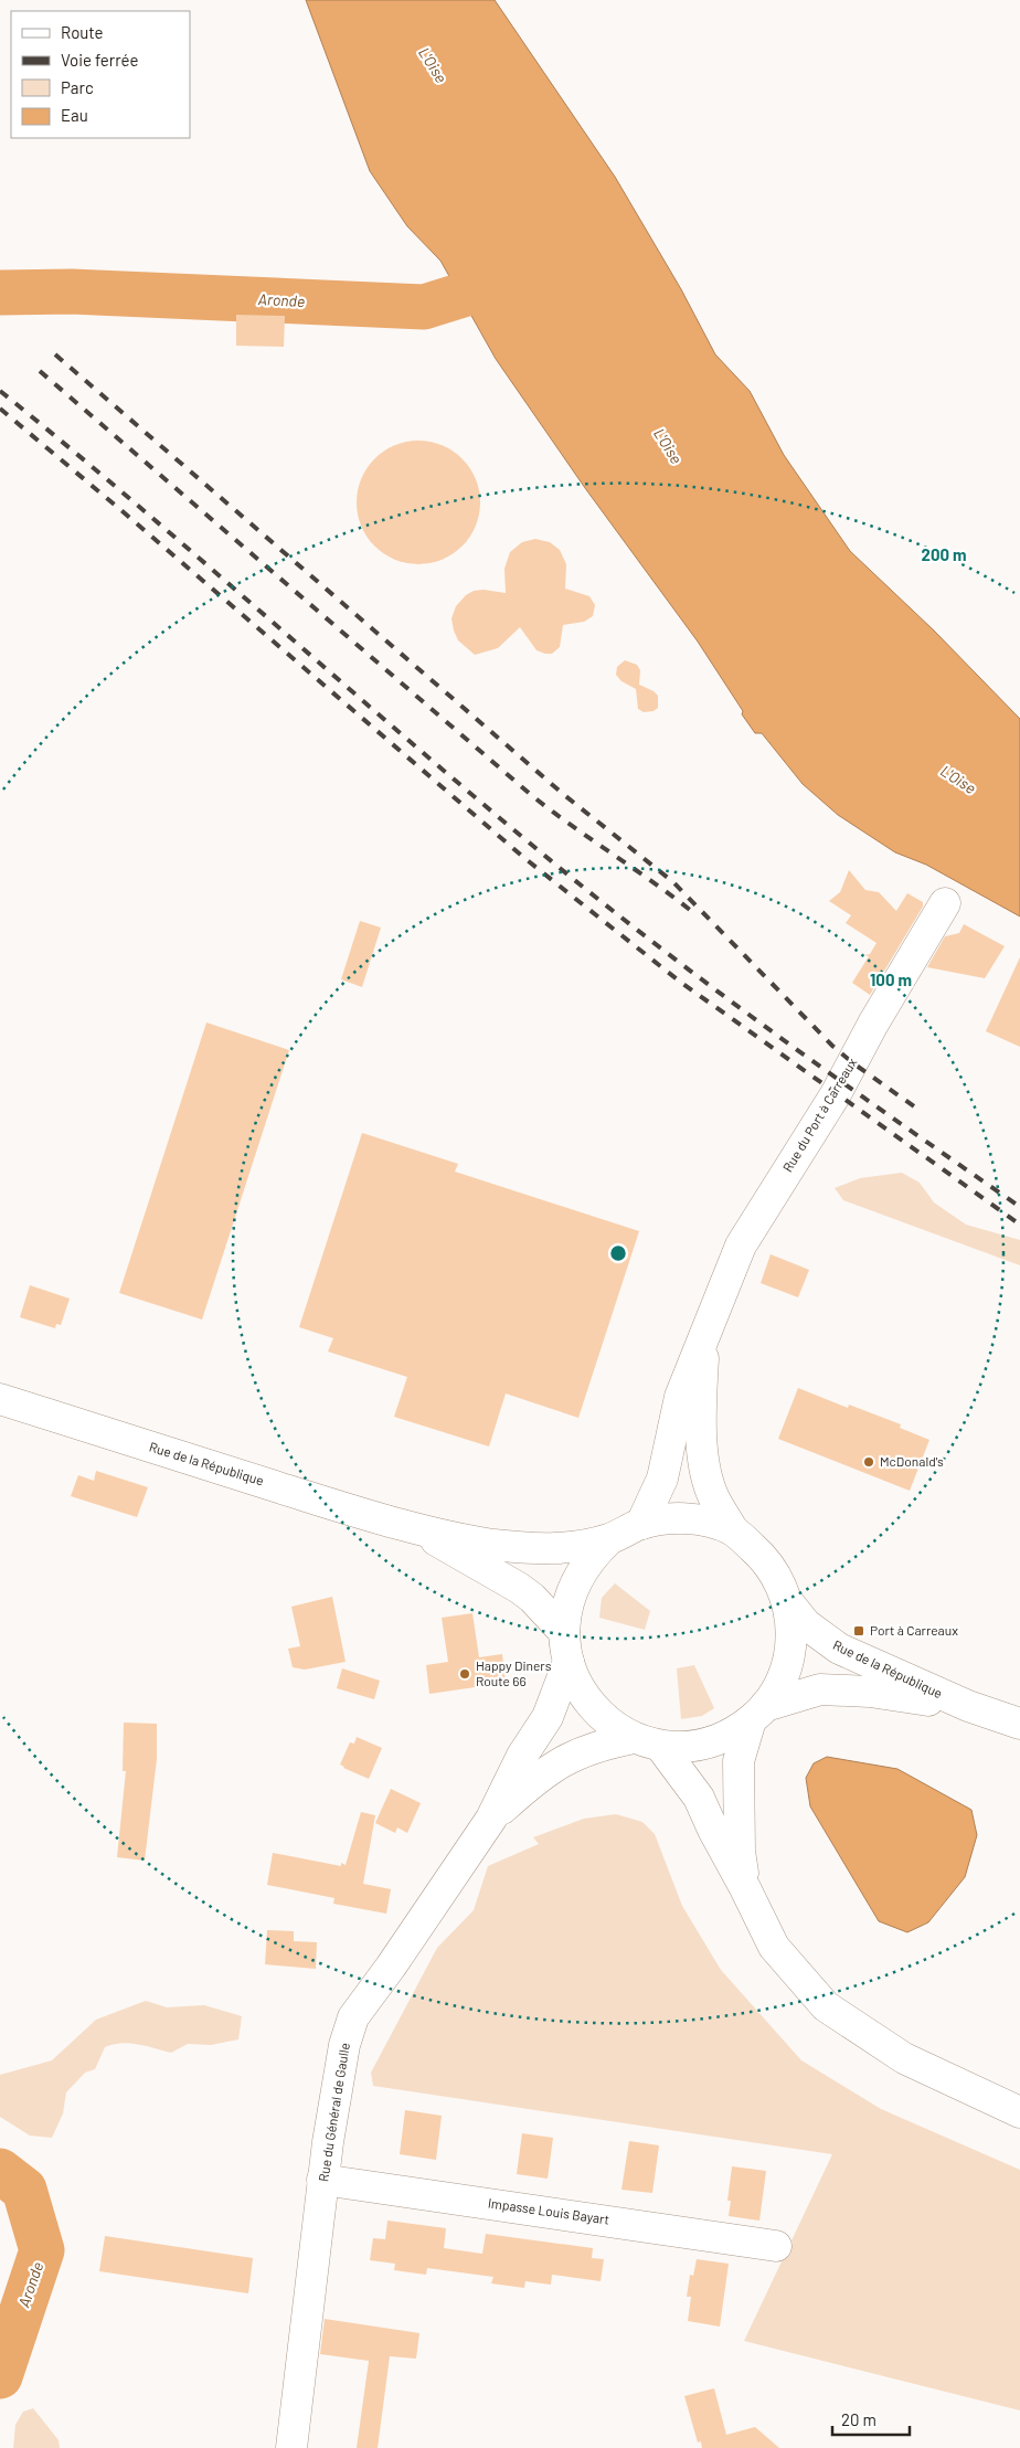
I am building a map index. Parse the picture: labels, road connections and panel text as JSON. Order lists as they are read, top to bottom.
{
  "streets": {
    "main road": [
      "Rue du Port à Carreaux",
      "Rue de la République",
      "Rue du Général de Gaulle",
      "Impasse Louis Bayart"
    ]
  },
  "crossings": [
    ["Rue de la République", "Rue du Général de Gaulle"],
    ["Rue du Général de Gaulle", "Impasse Louis Bayart"]
  ],
  "water": ["L'Oise", "Aronde"],
  "places": {
    "other": ["McDonald's", "Happy Diners Route 66"],
    "transit": ["Port à Carreaux"]
  },
  "legend": [
    "Route",
    "Voie ferrée",
    "Parc",
    "Eau"
  ],
  "scale_bar": "20 m",
  "rings": ["200 m", "100 m"]
}
